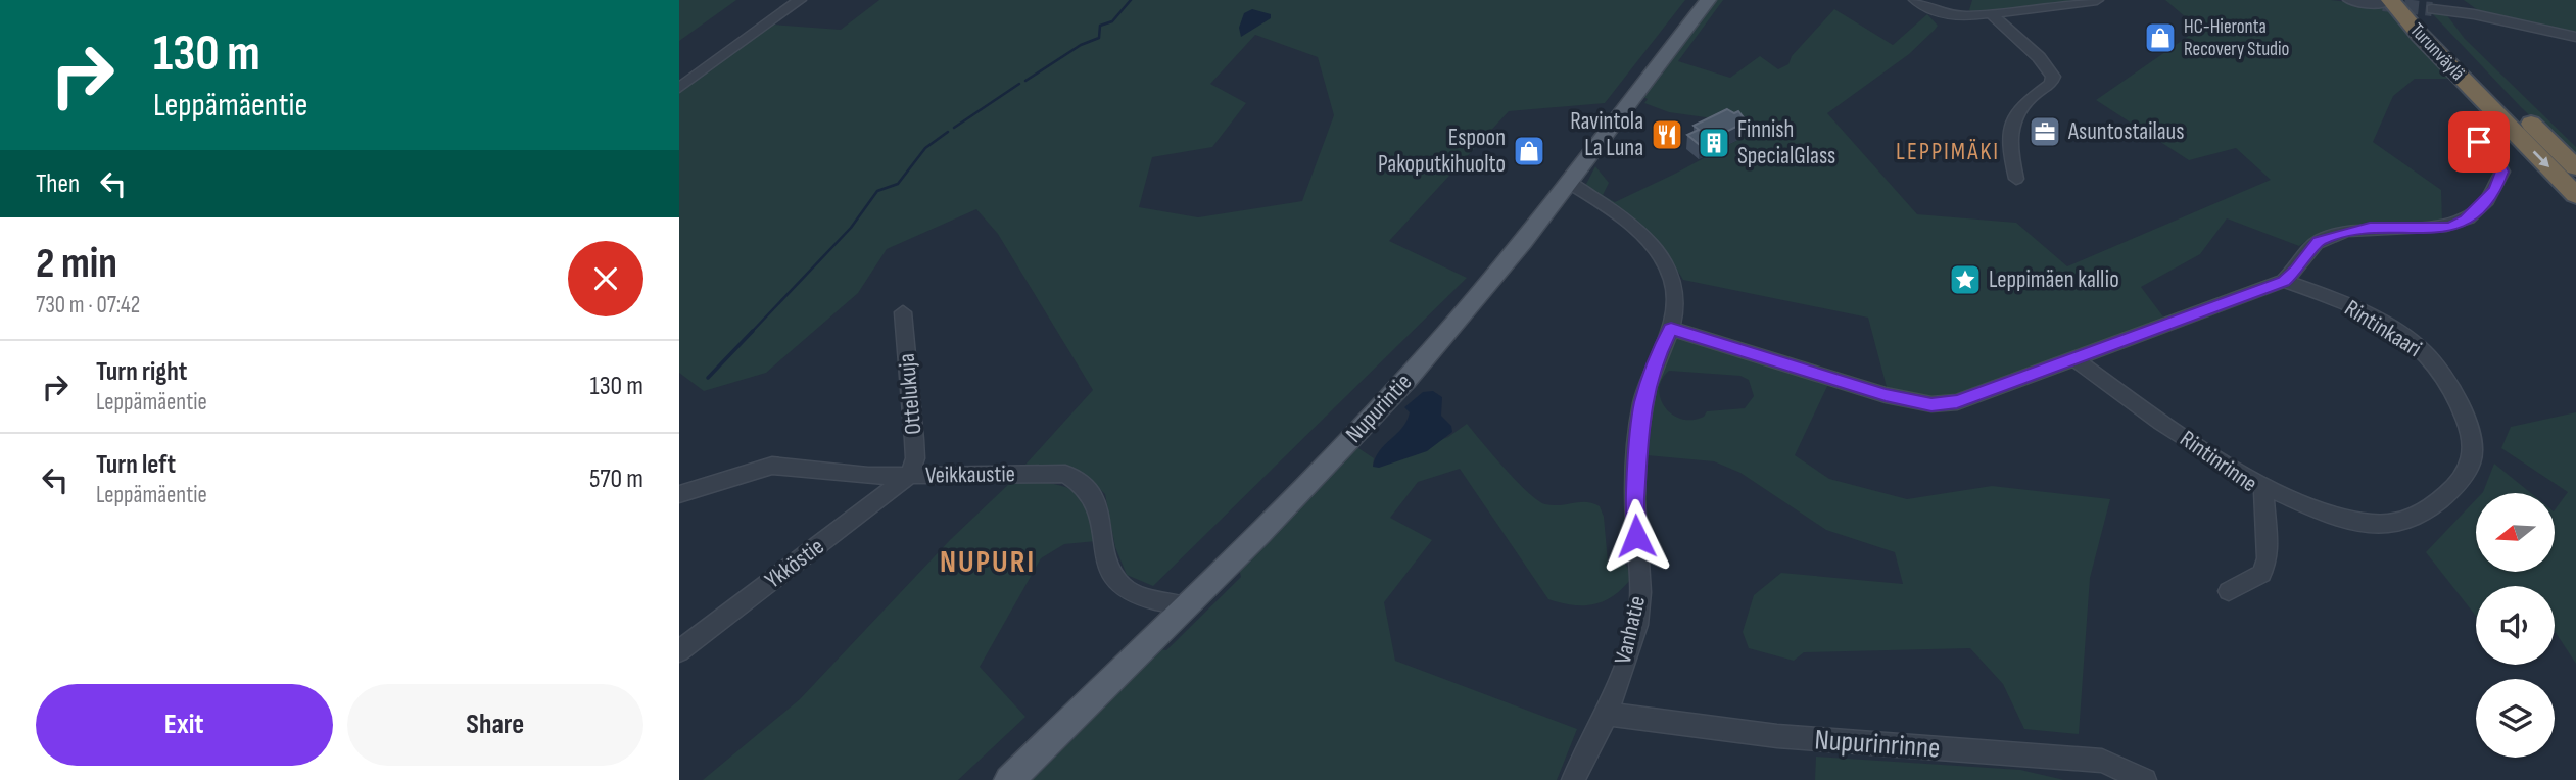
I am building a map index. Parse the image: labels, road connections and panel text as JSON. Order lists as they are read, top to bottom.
{
  "streets": {
    "highway": ["Turunväylä"],
    "main road": ["Nupurintie"],
    "street": [
      "Rintinkaari",
      "Ottelukuja",
      "Rintinrinne",
      "Veikkaustie",
      "Ykköstie",
      "Vanhatie",
      "Nupurinrinne"
    ]
  },
  "crossings": [
    ["Rintinkaari", "Rintinrinne"],
    ["Ottelukuja", "Veikkaustie"],
    ["Ottelukuja", "Ykköstie"],
    ["Nupurintie", "Veikkaustie"],
    ["Nupurintie", "Vanhatie"],
    ["Veikkaustie", "Ykköstie"],
    ["Vanhatie", "Nupurinrinne"]
  ],
  "districts": ["LEPPIMÄKI", "NUPURI"],
  "places": {
    "shop": ["HC-Hieronta Recovery Studio", "Espoon Pakoputkihuolto"],
    "office": ["Asuntostailaus"],
    "restaurant": ["Ravintola La Luna"],
    "building": ["Finnish SpecialGlass"],
    "place": ["Leppimäen kallio"]
  },
  "north": "left",
  "page": {
    "turn": ["130 m", "Leppämäentie"],
    "then": "Then",
    "heading": ["2 min", "730 m · 07:42"],
    "list": [
      {
        "name": "Turn right",
        "note": "Leppämäentie",
        "value": "130 m"
      },
      {
        "name": "Turn left",
        "note": "Leppämäentie",
        "value": "570 m"
      }
    ],
    "buttons": ["Exit", "Share"]
  }
}
